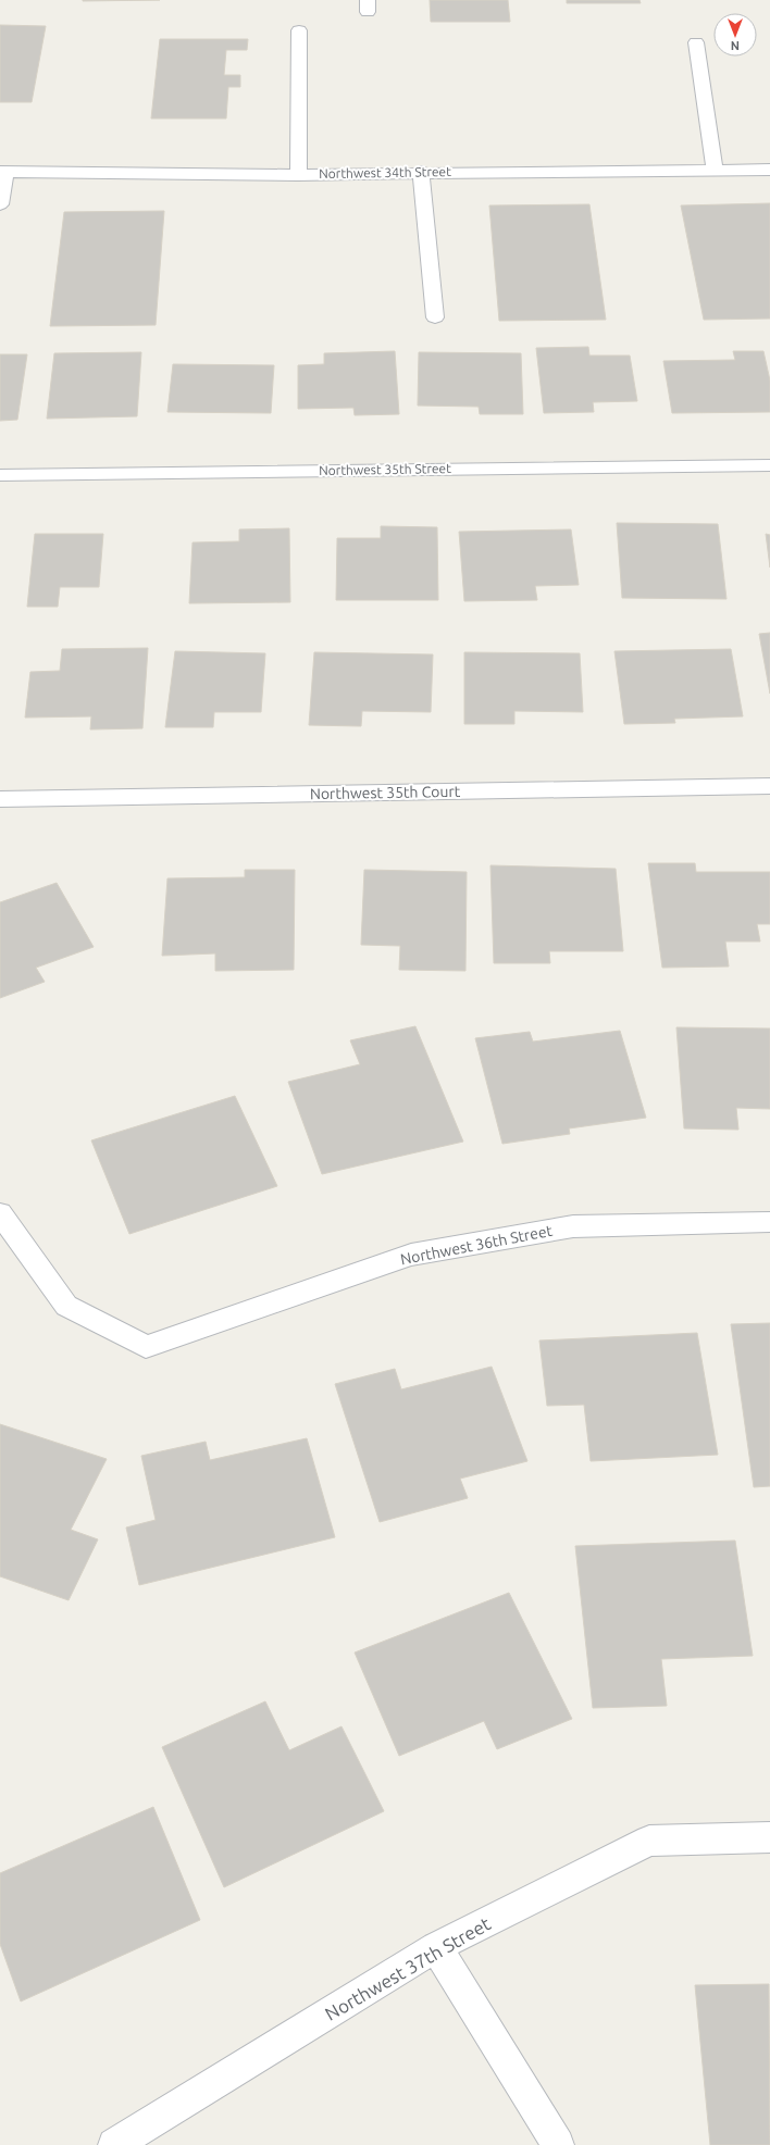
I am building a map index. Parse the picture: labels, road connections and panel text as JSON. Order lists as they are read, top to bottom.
{
  "streets": {
    "street": [
      "Northwest 34th Street",
      "Northwest 35th Street",
      "Northwest 35th Court",
      "Northwest 36th Street",
      "Northwest 37th Street"
    ]
  },
  "north": "bottom"
}
